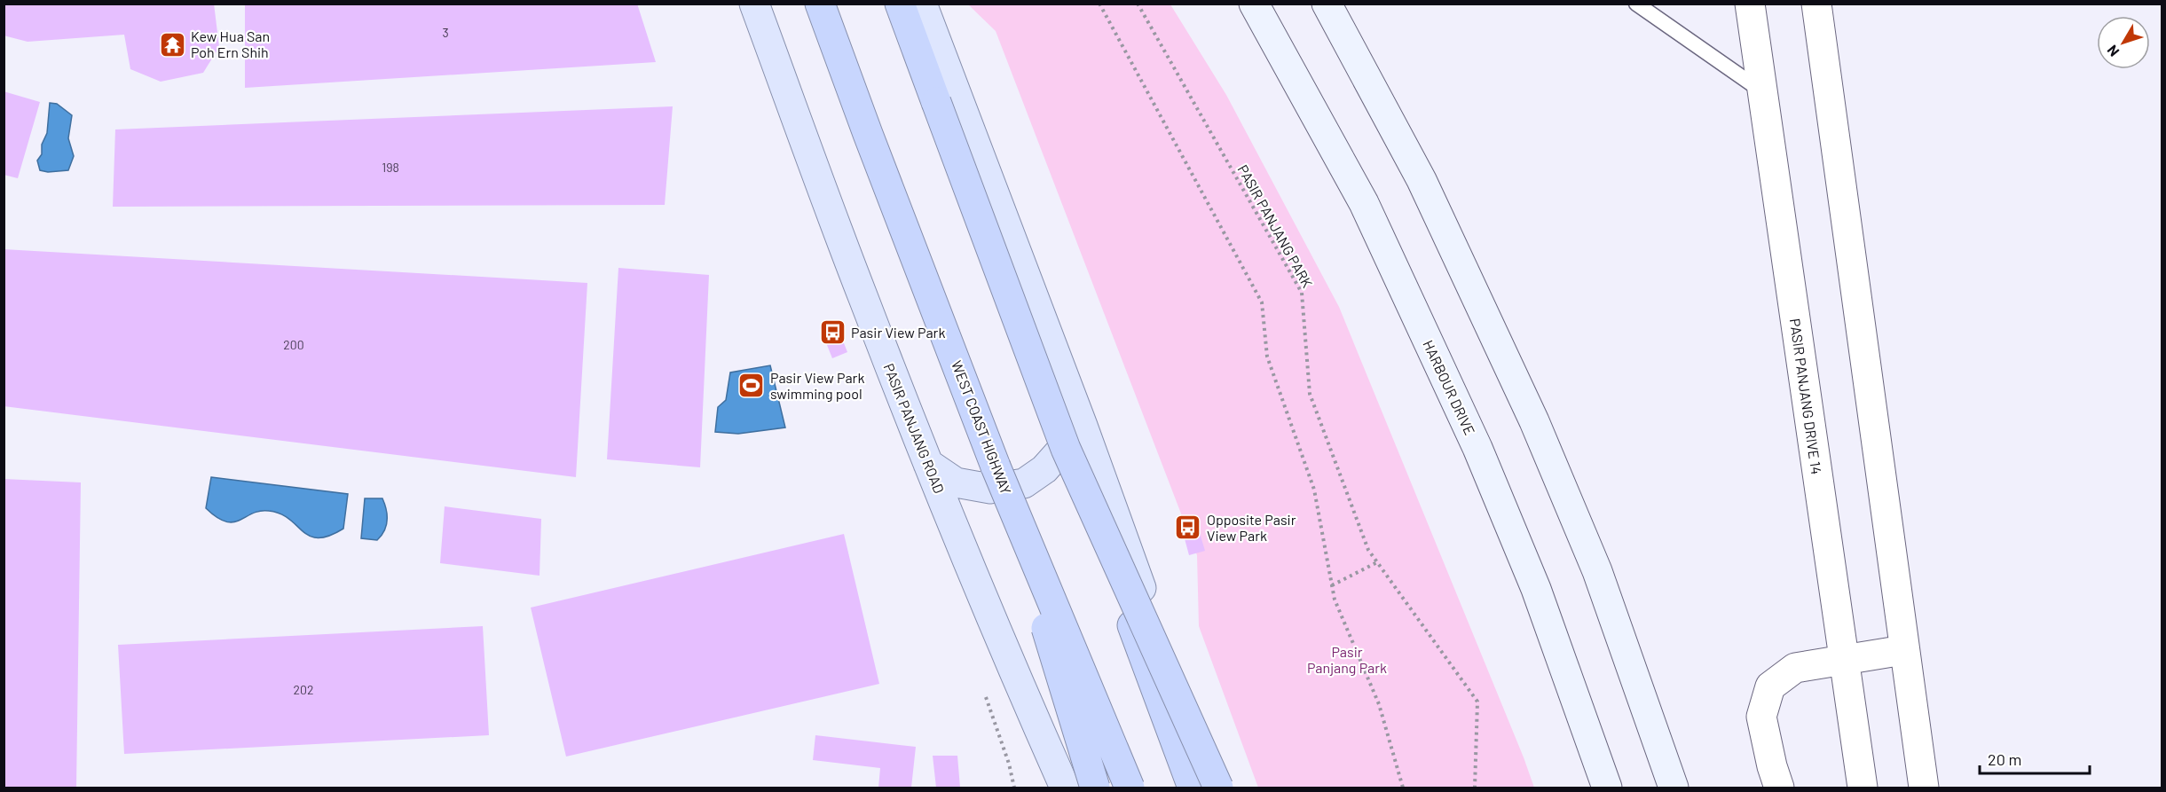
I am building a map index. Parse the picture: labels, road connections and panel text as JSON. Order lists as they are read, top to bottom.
{
  "streets": {
    "highway": ["WEST COAST HIGHWAY"],
    "main road": ["PASIR PANJANG ROAD"],
    "street": ["HARBOUR DRIVE", "PASIR PANJANG DRIVE 14"],
    "path": ["PASIR PANJANG PARK"]
  },
  "parks": ["Pasir Panjang Park"],
  "places": {
    "temple": ["Kew Hua San Poh Ern Shih"],
    "bus stop": ["Pasir View Park", "Opposite Pasir View Park"],
    "sports": ["Pasir View Park swimming pool"]
  },
  "house_numbers": [
    "3",
    "198",
    "200",
    "202"
  ],
  "scale_bar": "20 m",
  "north": "bottom left"
}
